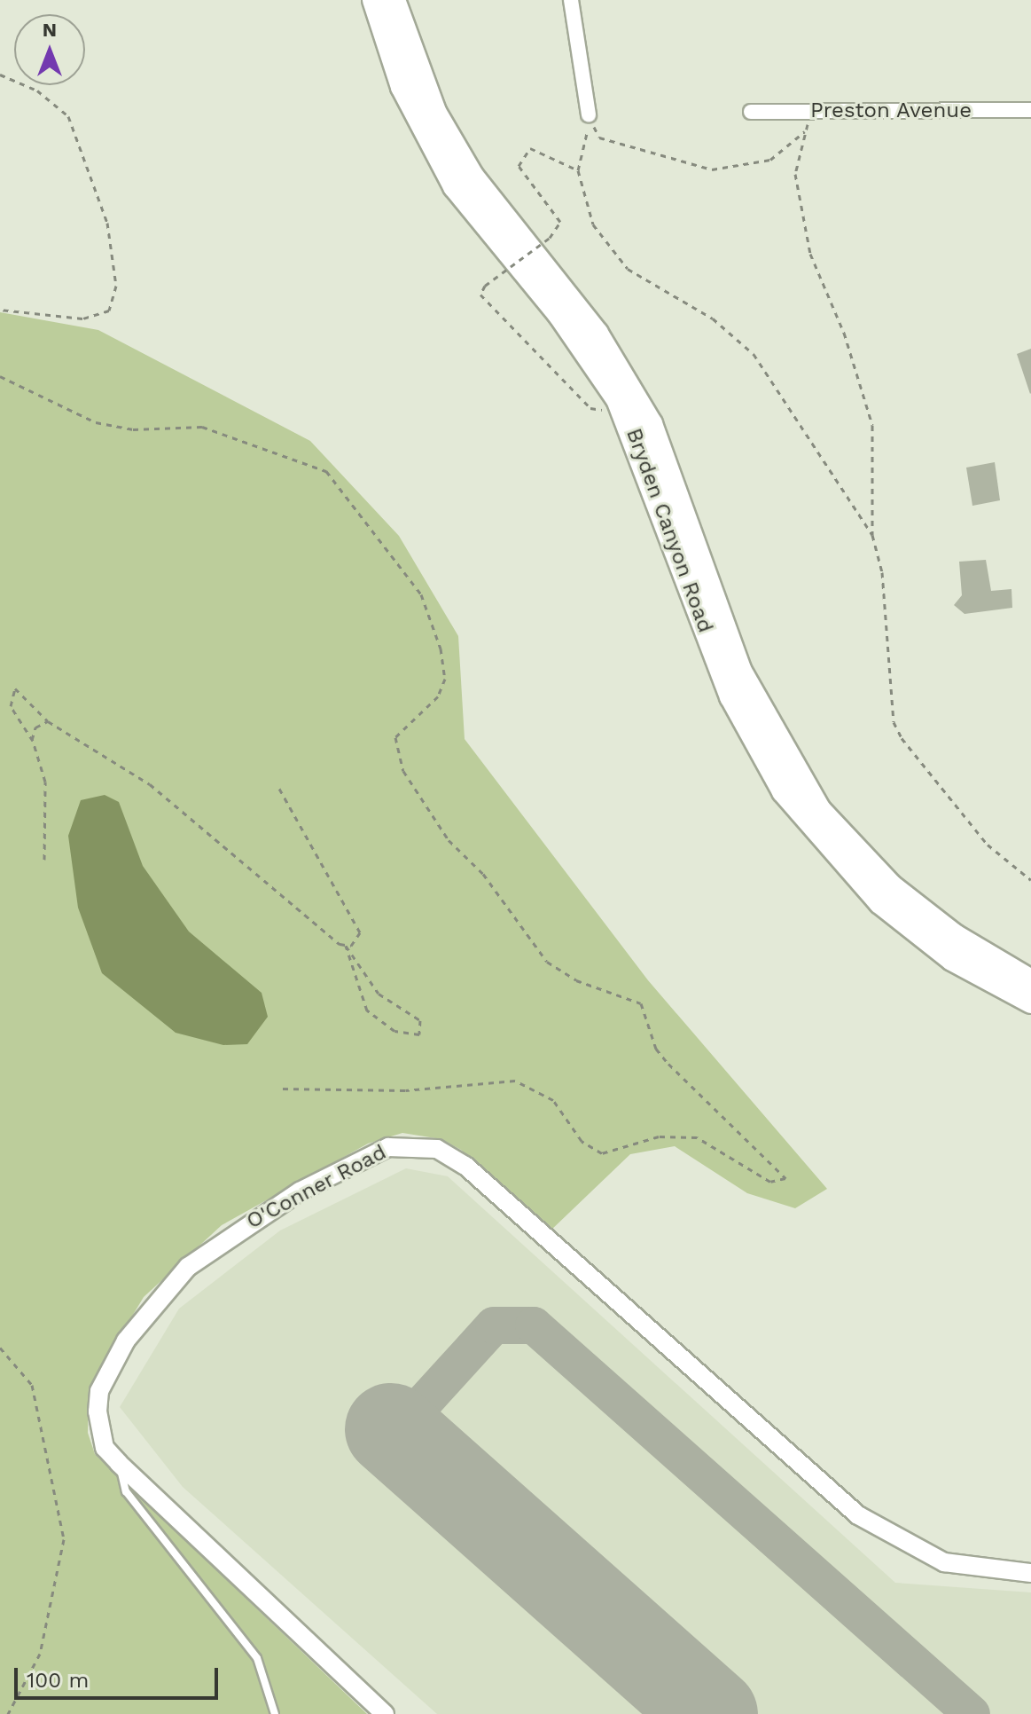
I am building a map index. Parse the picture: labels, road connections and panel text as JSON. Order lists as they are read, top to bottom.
{
  "streets": {
    "main road": ["Bryden Canyon Road"],
    "street": ["Preston Avenue", "O'Conner Road"]
  },
  "scale_bar": "100 m",
  "north": "top"
}
